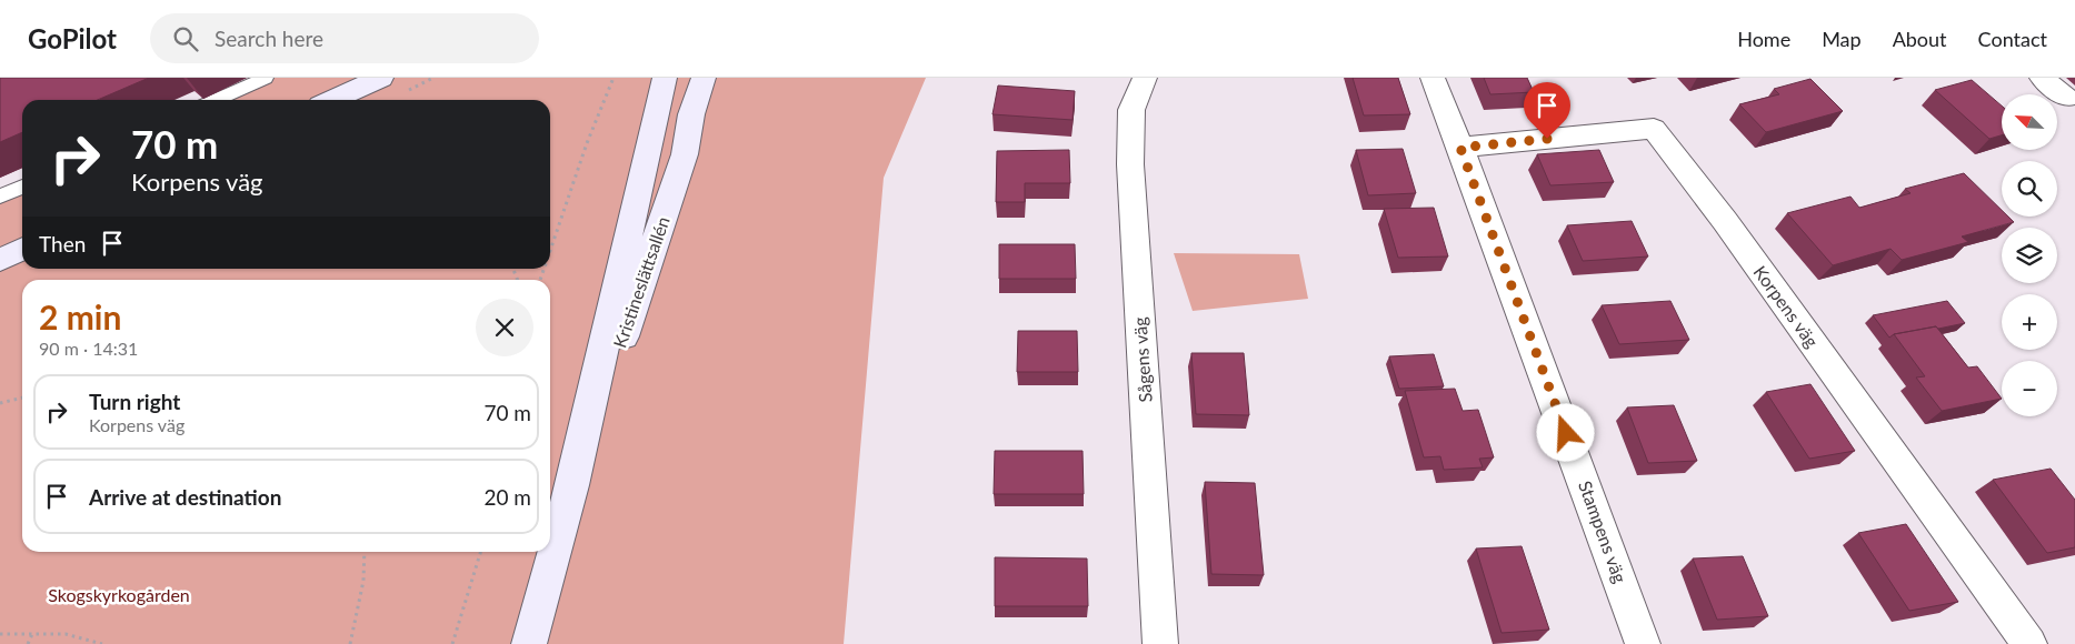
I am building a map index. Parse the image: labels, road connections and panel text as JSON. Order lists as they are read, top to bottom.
{
  "streets": {
    "street": [
      "Kristineslättsallén",
      "Korpens väg",
      "Sågens väg",
      "Stampens väg"
    ]
  },
  "crossings": [
    ["Korpens väg", "Stampens väg"]
  ],
  "parks": ["Skogskyrkogården"],
  "north": "top left",
  "page": {
    "header": "GoPilot",
    "search": "Search here",
    "nav": [
      "Home",
      "Map",
      "About",
      "Contact"
    ],
    "map_buttons": ["+", "−"],
    "turn": ["70 m", "Korpens väg"],
    "then": "Then",
    "heading": ["2 min", "90 m · 14:31"],
    "list": [
      {
        "name": "Turn right",
        "note": "Korpens väg",
        "value": "70 m"
      },
      {
        "name": "Arrive at destination",
        "value": "20 m"
      }
    ]
  }
}
